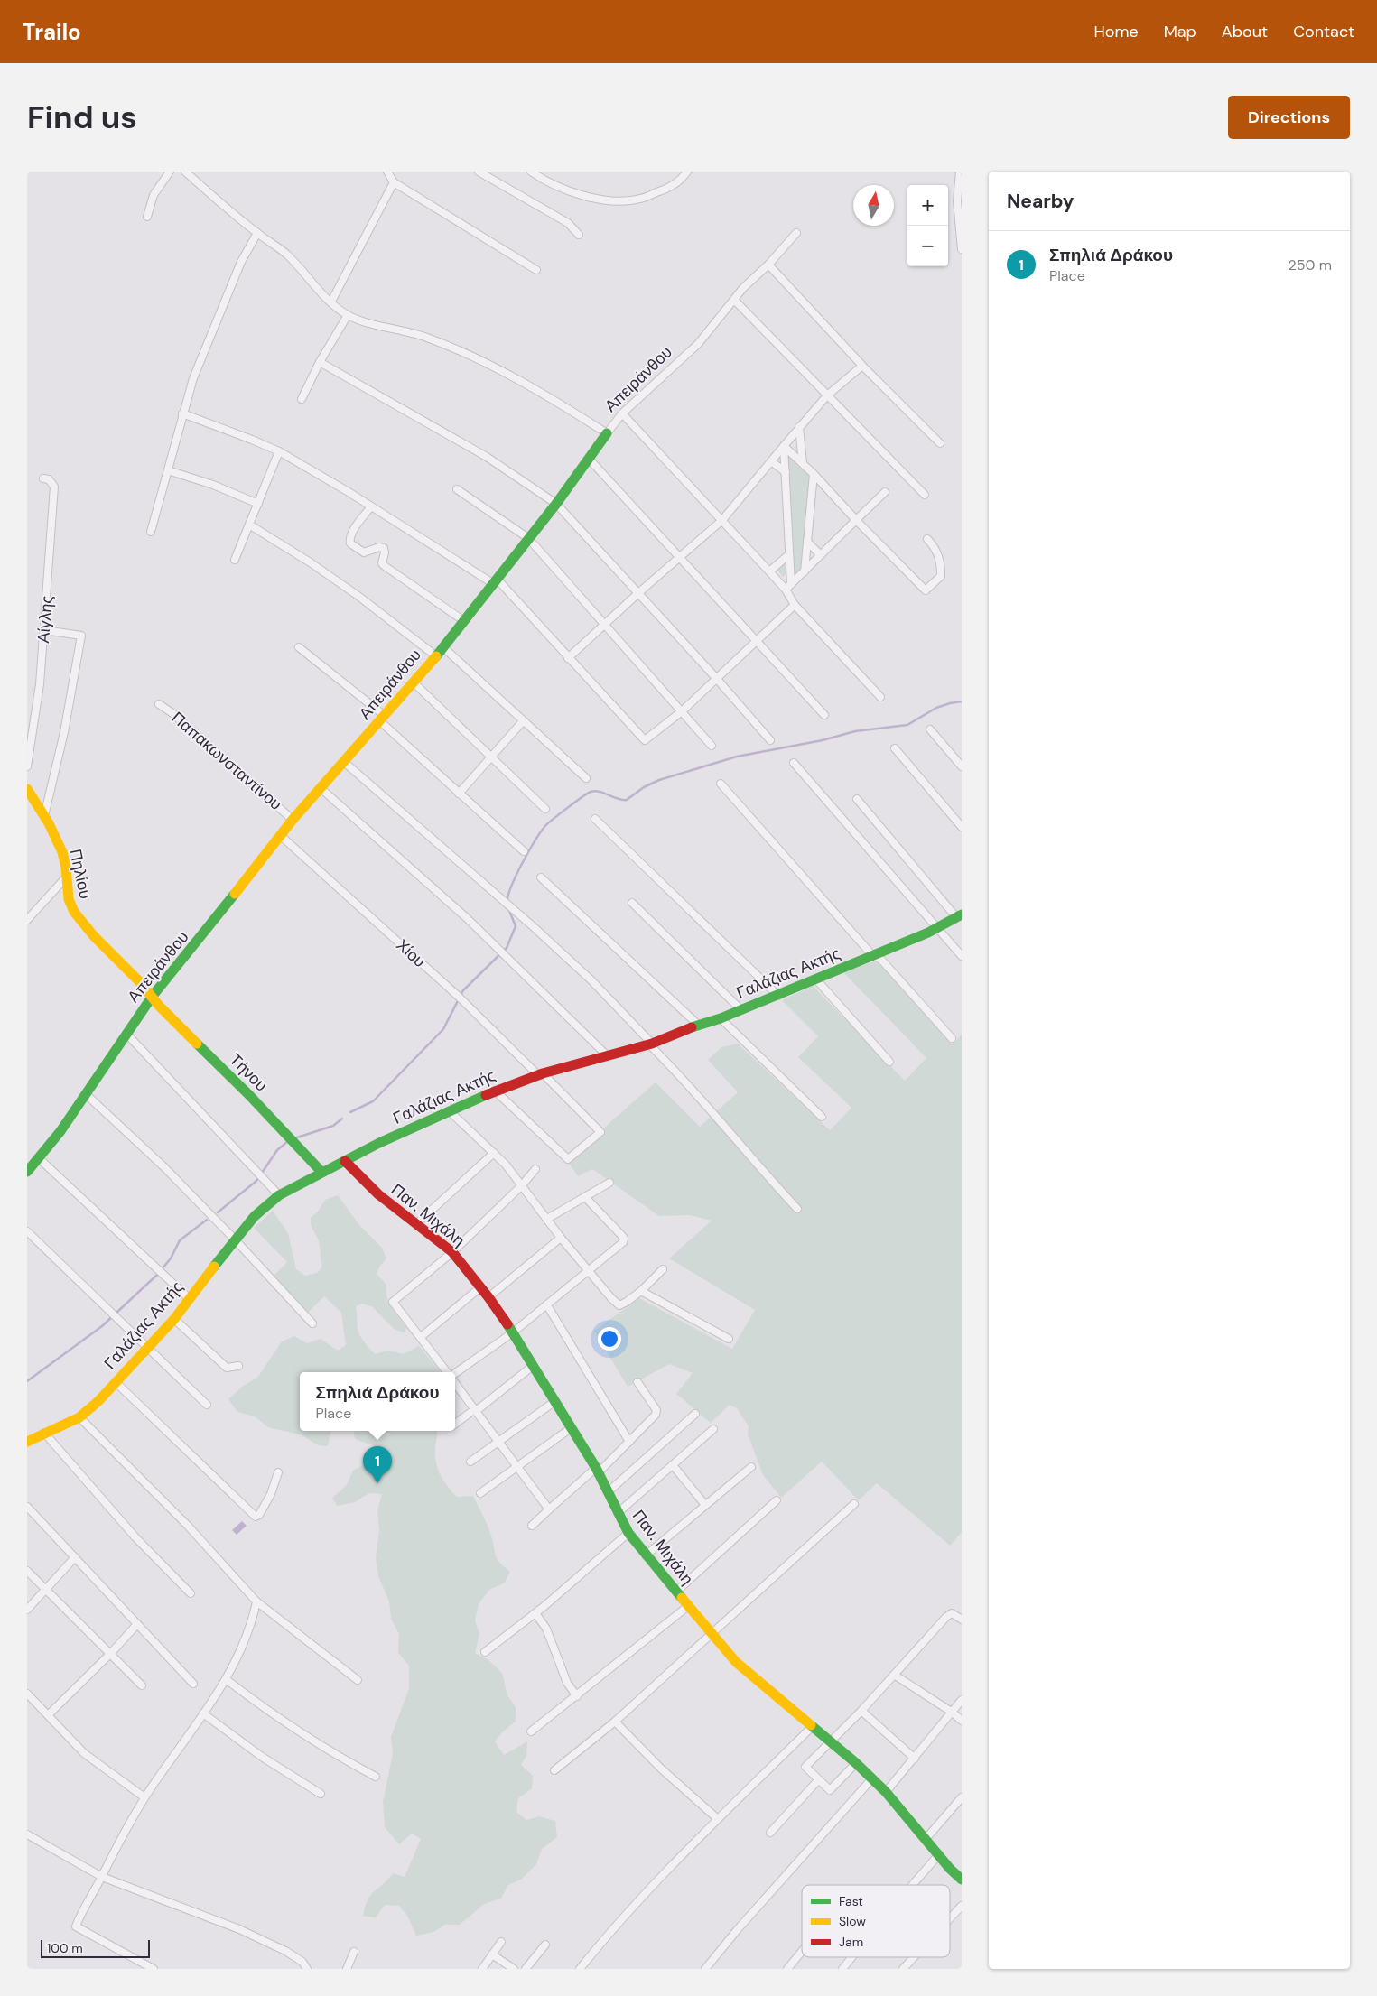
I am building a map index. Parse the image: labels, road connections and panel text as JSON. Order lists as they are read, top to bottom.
{
  "streets": {
    "street": [
      "Απειράνθου",
      "Αίγλης",
      "Παπακωνσταντίνου",
      "Πηλίου",
      "Χίου",
      "Γαλάζιας Ακτής",
      "Τήνου",
      "Παν. Μιχάλη"
    ]
  },
  "crossings": [
    ["Απειράνθου", "Παπακωνσταντίνου"],
    ["Απειράνθου", "Πηλίου"],
    ["Απειράνθου", "Χίου"],
    ["Απειράνθου", "Τήνου"],
    ["Πηλίου", "Τήνου"],
    ["Χίου", "Γαλάζιας Ακτής"],
    ["Γαλάζιας Ακτής", "Τήνου"],
    ["Γαλάζιας Ακτής", "Παν. Μιχάλη"]
  ],
  "legend": ["Fast", "Slow", "Jam"],
  "scale_bar": "100 m",
  "north": "top",
  "page": {
    "header": "Trailo",
    "nav": [
      "Home",
      "Map",
      "About",
      "Contact"
    ],
    "buttons": "Directions",
    "title": "Find us",
    "heading": "Nearby",
    "map_buttons": ["+", "−"],
    "list": [
      {
        "mark": "1",
        "name": "Σπηλιά Δράκου",
        "note": "Place",
        "value": "250 m"
      }
    ],
    "popup": ["Σπηλιά Δράκου", "Place"],
    "pins": "1",
    "scale": "100 m"
  }
}
